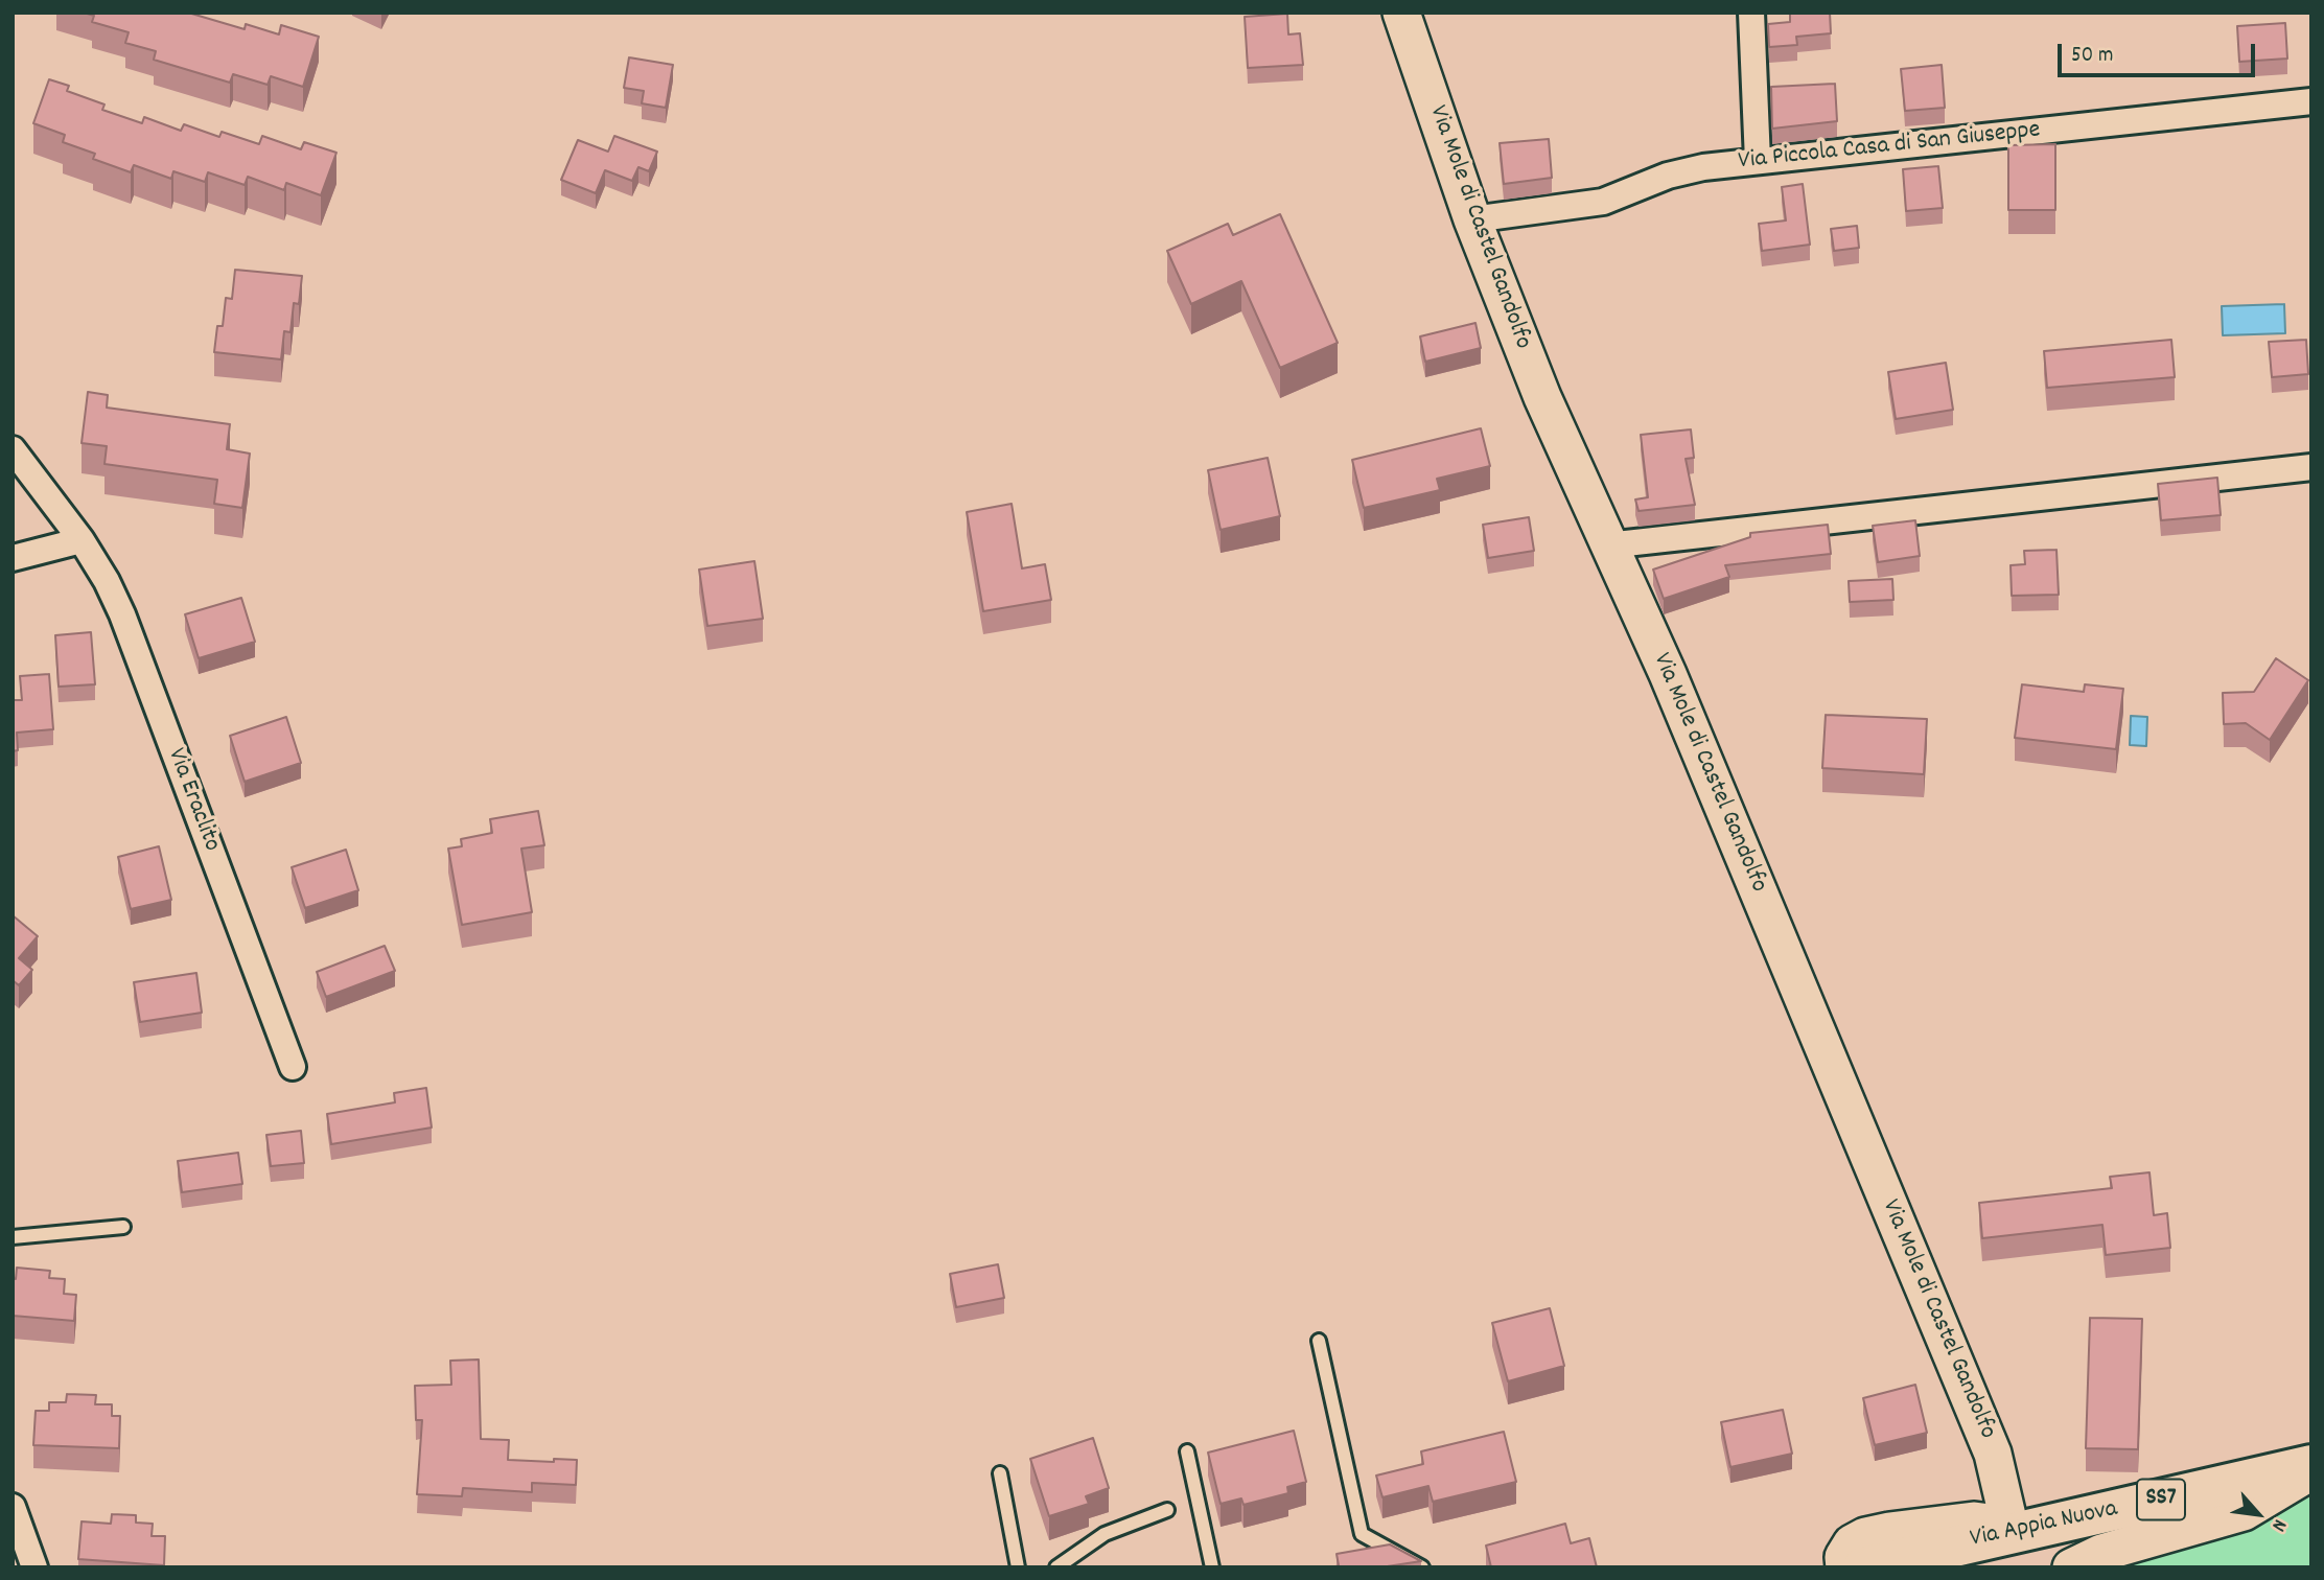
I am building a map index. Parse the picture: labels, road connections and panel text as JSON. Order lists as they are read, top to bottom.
{
  "streets": {
    "main road": ["SS7", "Via Appia Nuova"],
    "street": ["Via Piccola Casa di San Giuseppe", "Via Mole di Castel Gandolfo", "Via Eraclito"]
  },
  "crossings": [
    ["Via Piccola Casa di San Giuseppe", "Via Mole di Castel Gandolfo"],
    ["Via Mole di Castel Gandolfo", "Via Appia Nuova"]
  ],
  "scale_bar": "50 m",
  "north": "bottom right"
}
